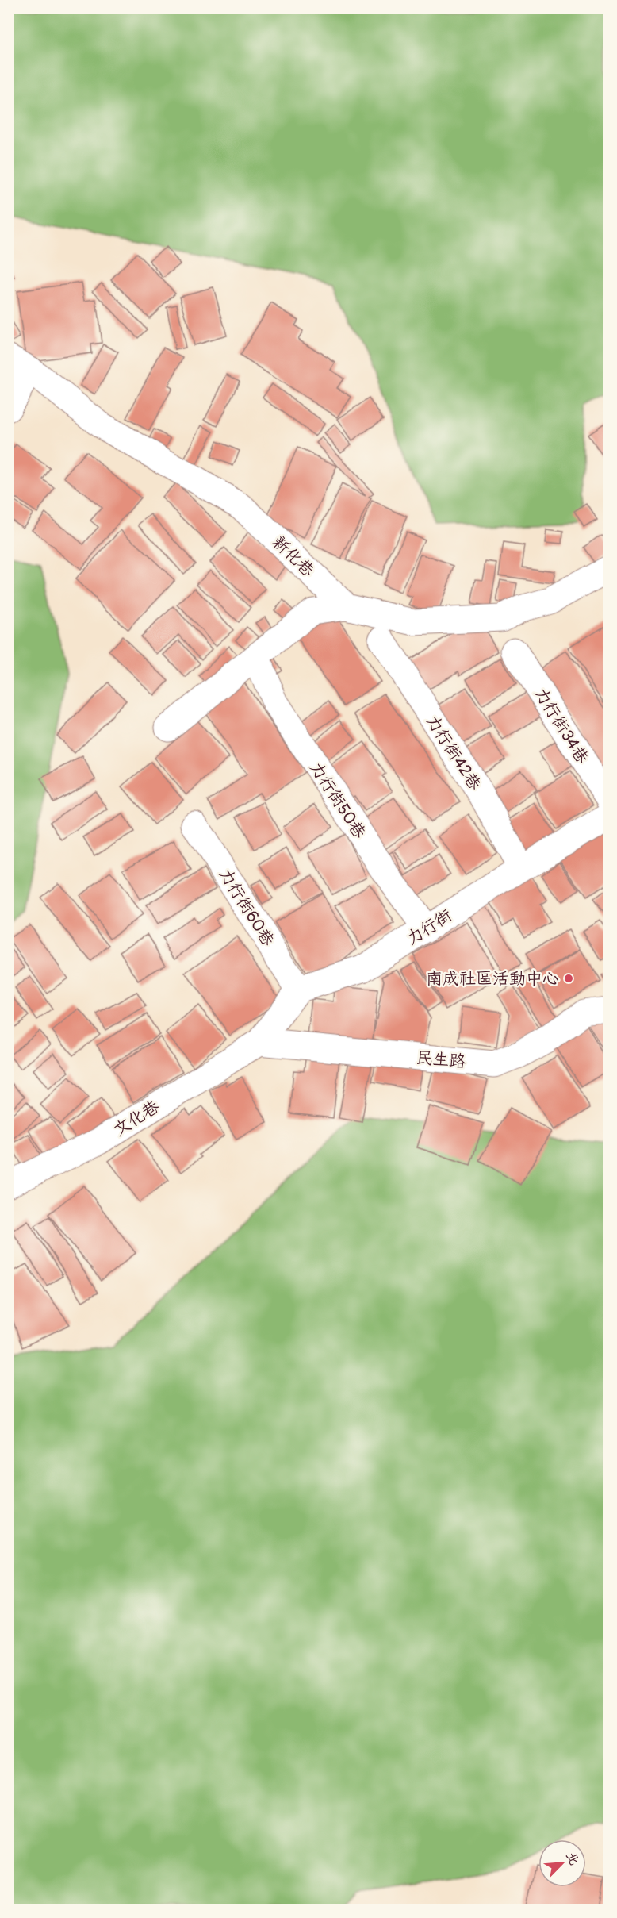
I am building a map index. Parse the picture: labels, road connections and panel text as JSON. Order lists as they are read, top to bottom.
{
  "streets": {
    "street": [
      "新化巷",
      "力行街34巷",
      "力行街42巷",
      "力行街50巷",
      "力行街60巷",
      "力行街",
      "民生路",
      "文化巷"
    ]
  },
  "crossings": [
    ["力行街42巷", "力行街"],
    ["力行街50巷", "力行街"],
    ["力行街60巷", "力行街"],
    ["民生路", "文化巷"]
  ],
  "places": ["南成社區活動中心"],
  "north": "top right"
}
